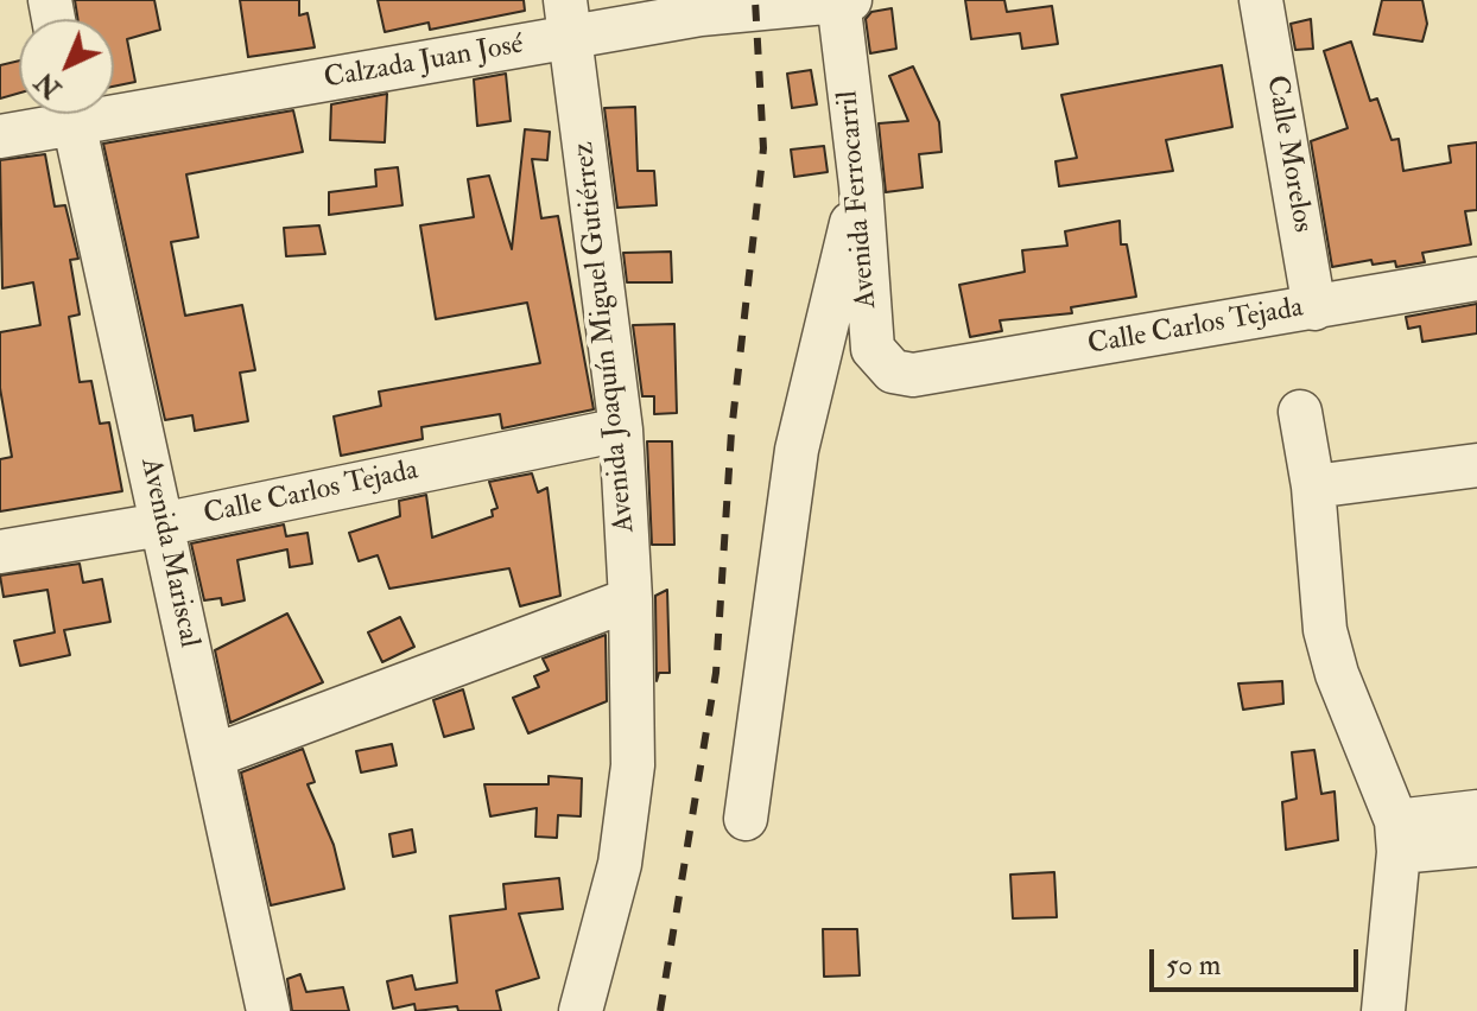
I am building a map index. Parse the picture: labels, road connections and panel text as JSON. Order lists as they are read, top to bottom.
{
  "streets": {
    "street": [
      "Calzada Juan José",
      "Calle Morelos",
      "Avenida Ferrocarril",
      "Calle Carlos Tejada",
      "Avenida Joaquín Miguel Gutiérrez",
      "Avenida Mariscal"
    ]
  },
  "crossings": [
    ["Calzada Juan José", "Avenida Ferrocarril"],
    ["Calzada Juan José", "Avenida Joaquín Miguel Gutiérrez"],
    ["Calle Morelos", "Calle Carlos Tejada"],
    ["Avenida Ferrocarril", "Calle Carlos Tejada"],
    ["Calle Carlos Tejada", "Avenida Joaquín Miguel Gutiérrez"],
    ["Calle Carlos Tejada", "Avenida Mariscal"]
  ],
  "scale_bar": "50 m",
  "north": "bottom left"
}
